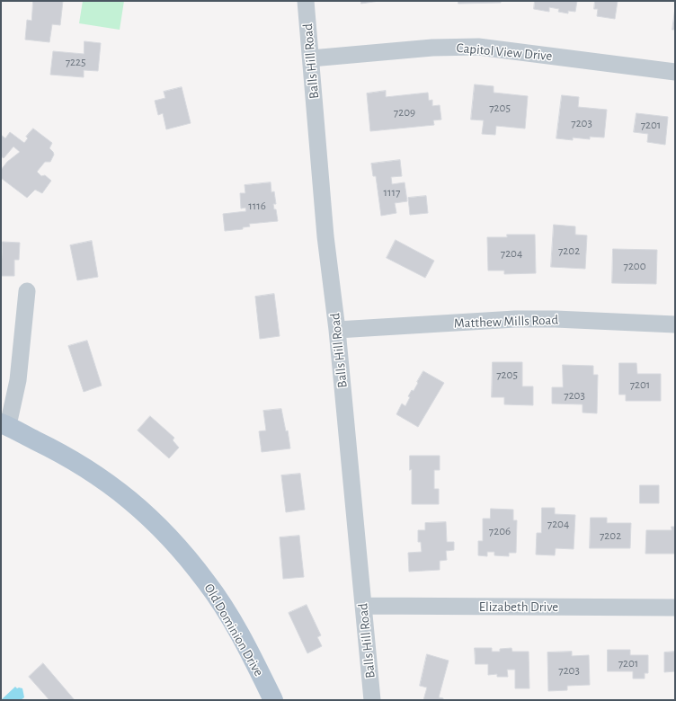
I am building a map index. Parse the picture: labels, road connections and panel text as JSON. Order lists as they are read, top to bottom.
{
  "streets": {
    "main road": ["Old Dominion Drive"],
    "street": [
      "Capitol View Drive",
      "Balls Hill Road",
      "Matthew Mills Road",
      "Elizabeth Drive"
    ]
  },
  "crossings": [
    ["Capitol View Drive", "Balls Hill Road"],
    ["Balls Hill Road", "Matthew Mills Road"],
    ["Balls Hill Road", "Elizabeth Drive"]
  ],
  "house_numbers": [
    "7225",
    "7205",
    "7209",
    "7203",
    "7201",
    "1117",
    "1116",
    "7202",
    "7204",
    "7200",
    "7205",
    "7201",
    "7203",
    "7204",
    "7206",
    "7202",
    "7201",
    "7203"
  ]
}
